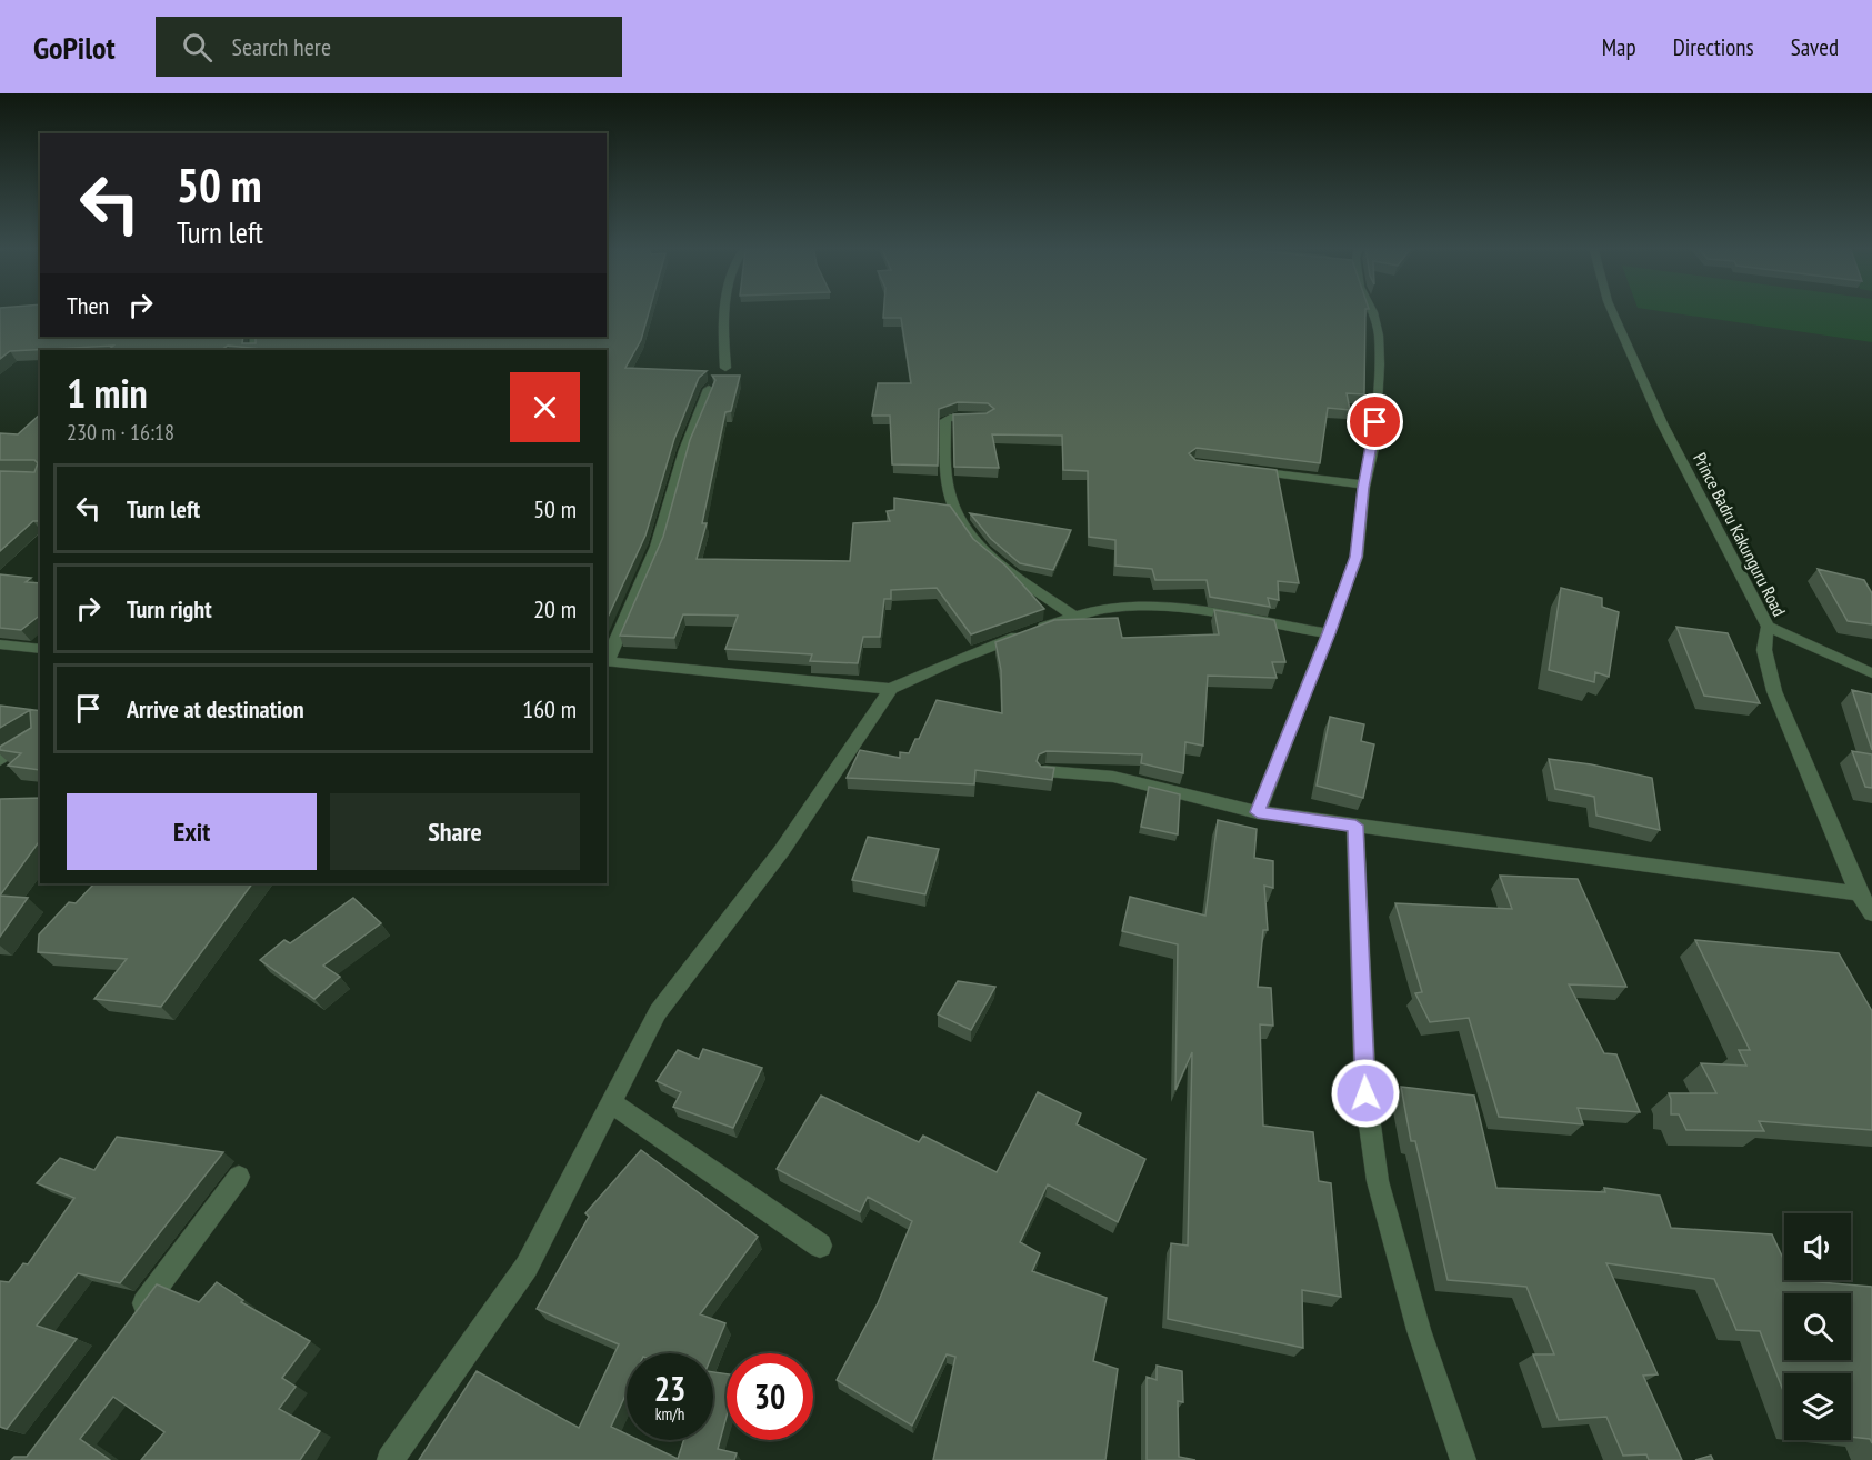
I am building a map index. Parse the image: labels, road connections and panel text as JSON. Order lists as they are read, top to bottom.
{
  "streets": {
    "street": ["Prince Badru Kakunguru Road"]
  },
  "page": {
    "header": "GoPilot",
    "search": "Search here",
    "nav": ["Map", "Directions", "Saved"],
    "turn": ["50 m", "Turn left"],
    "then": "Then",
    "heading": ["1 min", "230 m · 16:18"],
    "list": [
      {
        "name": "Turn left",
        "value": "50 m"
      },
      {
        "name": "Turn right",
        "value": "20 m"
      },
      {
        "name": "Arrive at destination",
        "value": "160 m"
      }
    ],
    "buttons": ["Exit", "Share"],
    "speed": "23 km/h",
    "limit": "30"
  }
}
